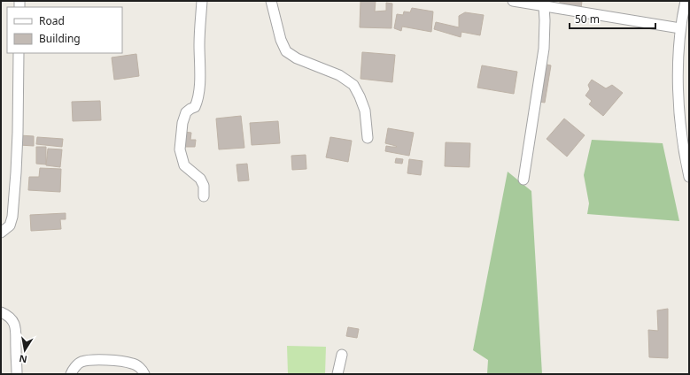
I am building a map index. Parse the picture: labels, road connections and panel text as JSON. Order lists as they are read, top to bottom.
{
  "legend": ["Road", "Building"],
  "scale_bar": "50 m",
  "north": "bottom"
}
